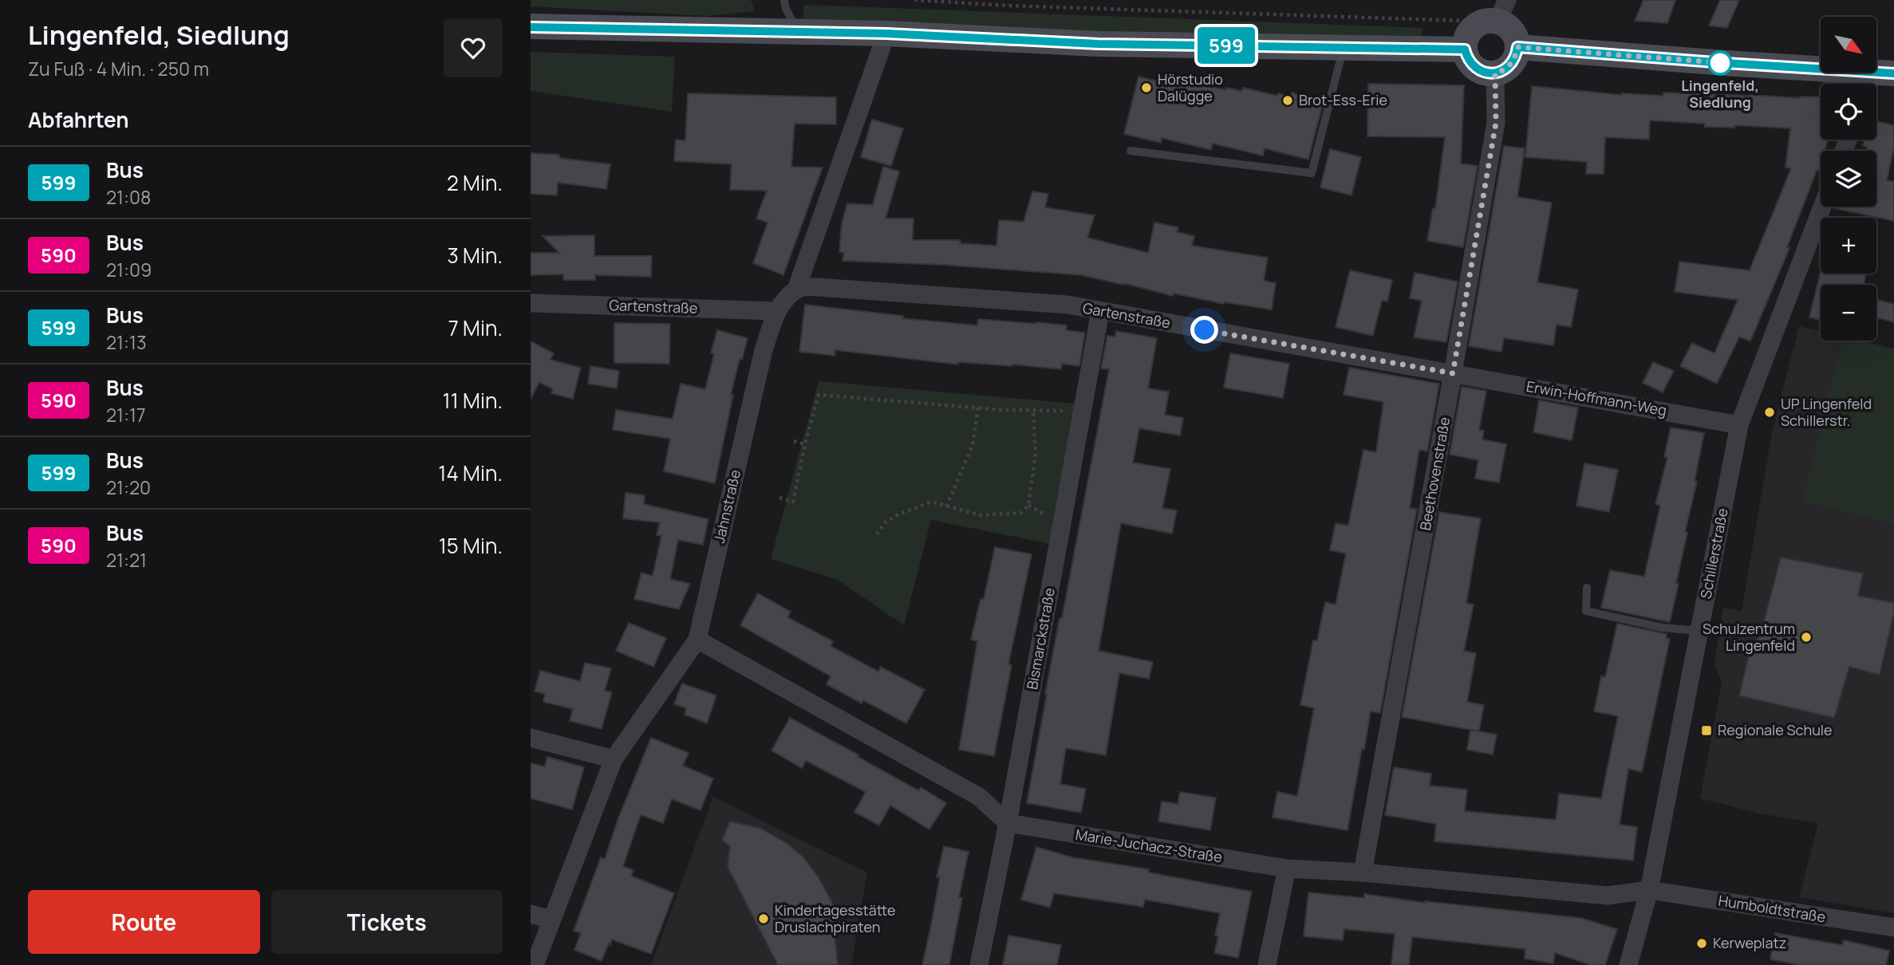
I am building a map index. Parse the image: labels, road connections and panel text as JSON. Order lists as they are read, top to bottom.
{
  "streets": {
    "street": [
      "Gartenstraße",
      "Erwin-Hoffmann-Weg",
      "Beethovenstraße",
      "Jahnstraße",
      "Schillerstraße",
      "Bismarckstraße",
      "Marie-Juchacz-Straße",
      "Humboldtstraße"
    ]
  },
  "crossings": [
    ["Gartenstraße", "Erwin-Hoffmann-Weg"],
    ["Gartenstraße", "Beethovenstraße"],
    ["Gartenstraße", "Jahnstraße"],
    ["Gartenstraße", "Bismarckstraße"],
    ["Erwin-Hoffmann-Weg", "Beethovenstraße"],
    ["Erwin-Hoffmann-Weg", "Schillerstraße"],
    ["Beethovenstraße", "Marie-Juchacz-Straße"],
    ["Schillerstraße", "Marie-Juchacz-Straße"],
    ["Schillerstraße", "Humboldtstraße"],
    ["Bismarckstraße", "Marie-Juchacz-Straße"],
    ["Marie-Juchacz-Straße", "Humboldtstraße"]
  ],
  "places": {
    "other": [
      "Lingenfeld, Siedlung",
      "Hörstudio Dalügge",
      "Brot-Ess-Erie",
      "UP Lingenfeld Schillerstr.",
      "Schulzentrum Lingenfeld",
      "Kindertagesstätte Druslachpiraten",
      "Kerweplatz"
    ],
    "transit": ["Regionale Schule"]
  },
  "lines": ["bus line 599"],
  "north": "bottom right",
  "page": {
    "heading": [
      ["Lingenfeld, Siedlung", "Zu Fuß · 4 Min. · 250 m"],
      "Abfahrten"
    ],
    "on_map": "599",
    "map_buttons": ["+", "−"],
    "list": [
      {
        "mark": "599",
        "name": "Bus",
        "note": "21:08",
        "value": "2 Min."
      },
      {
        "mark": "590",
        "name": "Bus",
        "note": "21:09",
        "value": "3 Min."
      },
      {
        "mark": "599",
        "name": "Bus",
        "note": "21:13",
        "value": "7 Min."
      },
      {
        "mark": "590",
        "name": "Bus",
        "note": "21:17",
        "value": "11 Min."
      },
      {
        "mark": "599",
        "name": "Bus",
        "note": "21:20",
        "value": "14 Min."
      },
      {
        "mark": "590",
        "name": "Bus",
        "note": "21:21",
        "value": "15 Min."
      }
    ],
    "buttons": ["Route", "Tickets"]
  }
}
